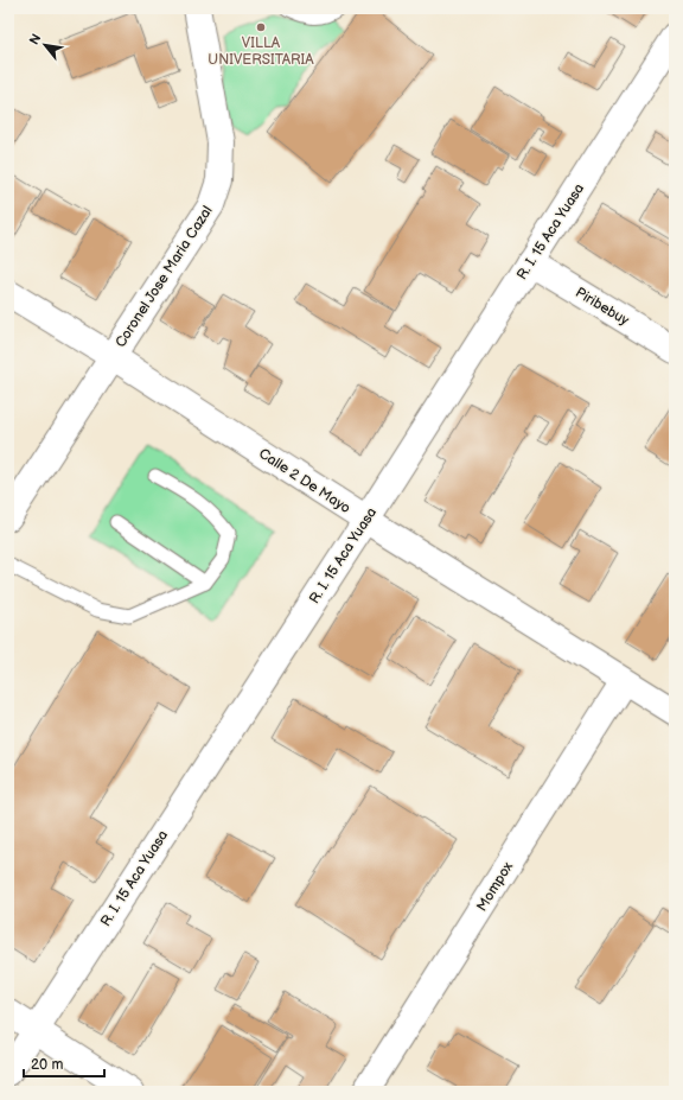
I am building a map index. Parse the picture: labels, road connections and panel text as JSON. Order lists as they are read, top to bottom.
{
  "streets": {
    "street": [
      "R. I. 15 Aca Yuasa",
      "Coronel Jose Maria Cazal",
      "Piribebuy",
      "Calle 2 De Mayo",
      "Mompox"
    ]
  },
  "crossings": [
    ["R. I. 15 Aca Yuasa", "Piribebuy"],
    ["R. I. 15 Aca Yuasa", "Calle 2 De Mayo"],
    ["Coronel Jose Maria Cazal", "Calle 2 De Mayo"],
    ["Calle 2 De Mayo", "Mompox"]
  ],
  "places": ["VILLA UNIVERSITARIA"],
  "scale_bar": "20 m",
  "north": "top left"
}
